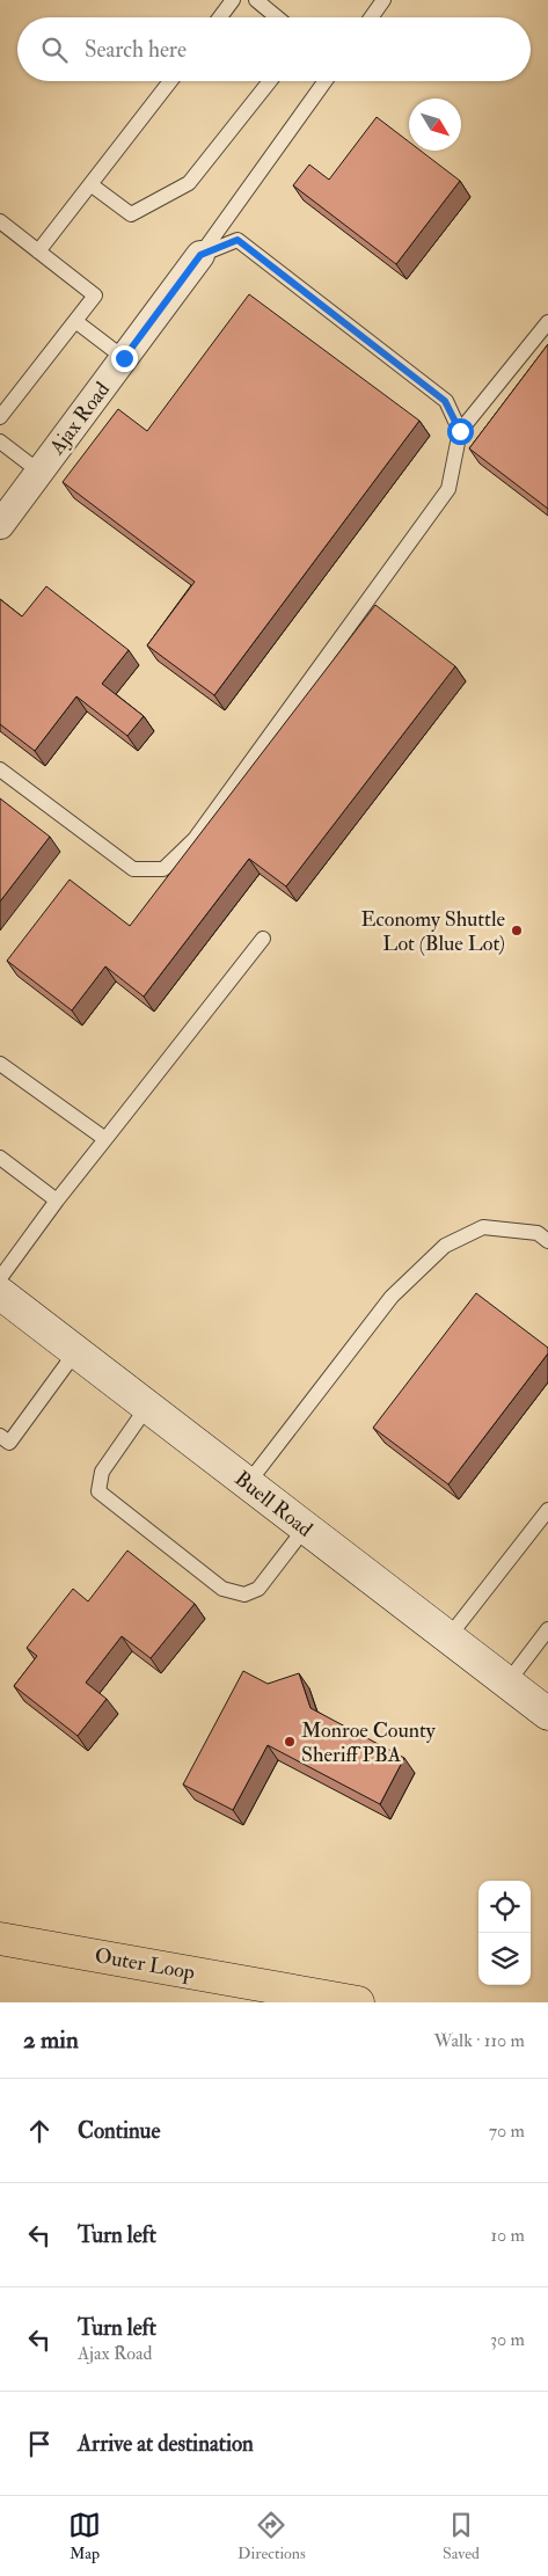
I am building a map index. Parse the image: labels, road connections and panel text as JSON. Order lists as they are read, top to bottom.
{
  "streets": {
    "highway": ["Outer Loop"],
    "street": ["Ajax Road", "Buell Road"]
  },
  "places": ["Economy Shuttle Lot (Blue Lot)", "Monroe County Sheriff PBA"],
  "north": "bottom right",
  "page": {
    "search": "Search here",
    "heading": ["2 min", "Walk · 110 m"],
    "list": [
      ["Continue", "70 m"],
      ["Turn left", "10 m"],
      ["Turn left", "Ajax Road", "30 m"],
      "Arrive at destination"
    ],
    "nav": ["Map", "Directions", "Saved"]
  }
}
